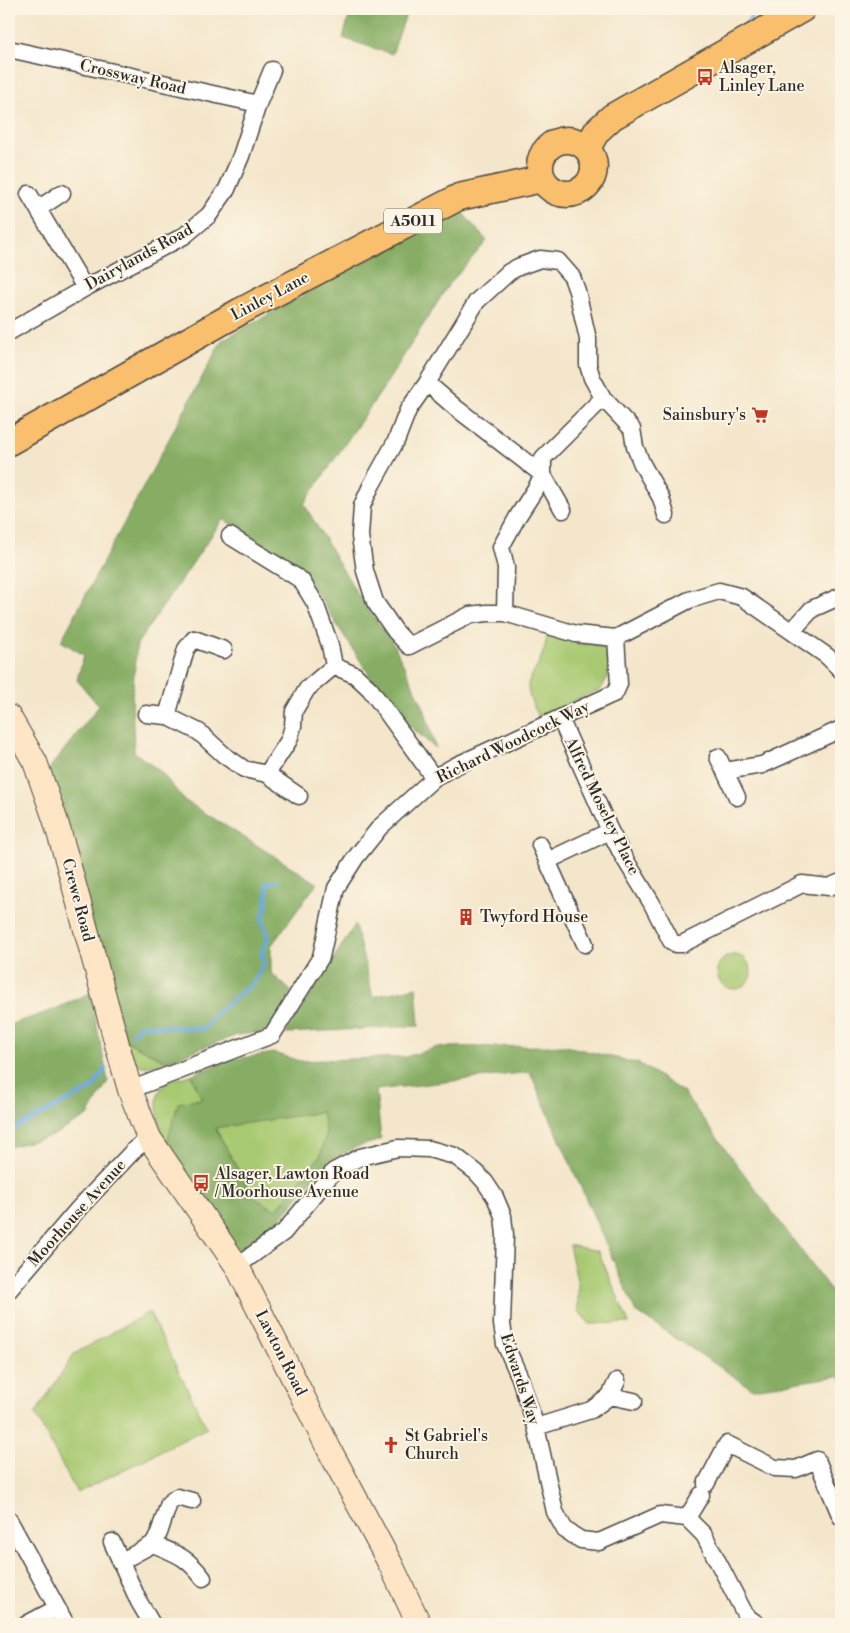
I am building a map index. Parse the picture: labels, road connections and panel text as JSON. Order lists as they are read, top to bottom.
{
  "streets": {
    "main road": [
      "A5011",
      "Linley Lane",
      "Crewe Road",
      "Lawton Road"
    ],
    "street": [
      "Crossway Road",
      "Dairylands Road",
      "Richard Woodcock Way",
      "Alfred Moseley Place",
      "Moorhouse Avenue",
      "Edwards Way"
    ]
  },
  "crossings": [
    ["Crossway Road", "Dairylands Road"],
    ["Richard Woodcock Way", "Alfred Moseley Place"],
    ["Richard Woodcock Way", "Crewe Road"],
    ["Richard Woodcock Way", "Lawton Road"],
    ["Crewe Road", "Lawton Road"],
    ["Moorhouse Avenue", "Lawton Road"],
    ["Lawton Road", "Edwards Way"]
  ],
  "places": {
    "bus stop": ["Alsager, Linley Lane", "Alsager, Lawton Road / Moorhouse Avenue"],
    "supermarket": ["Sainsbury's"],
    "building": ["Twyford House"],
    "church": ["St Gabriel's Church"]
  }
}
